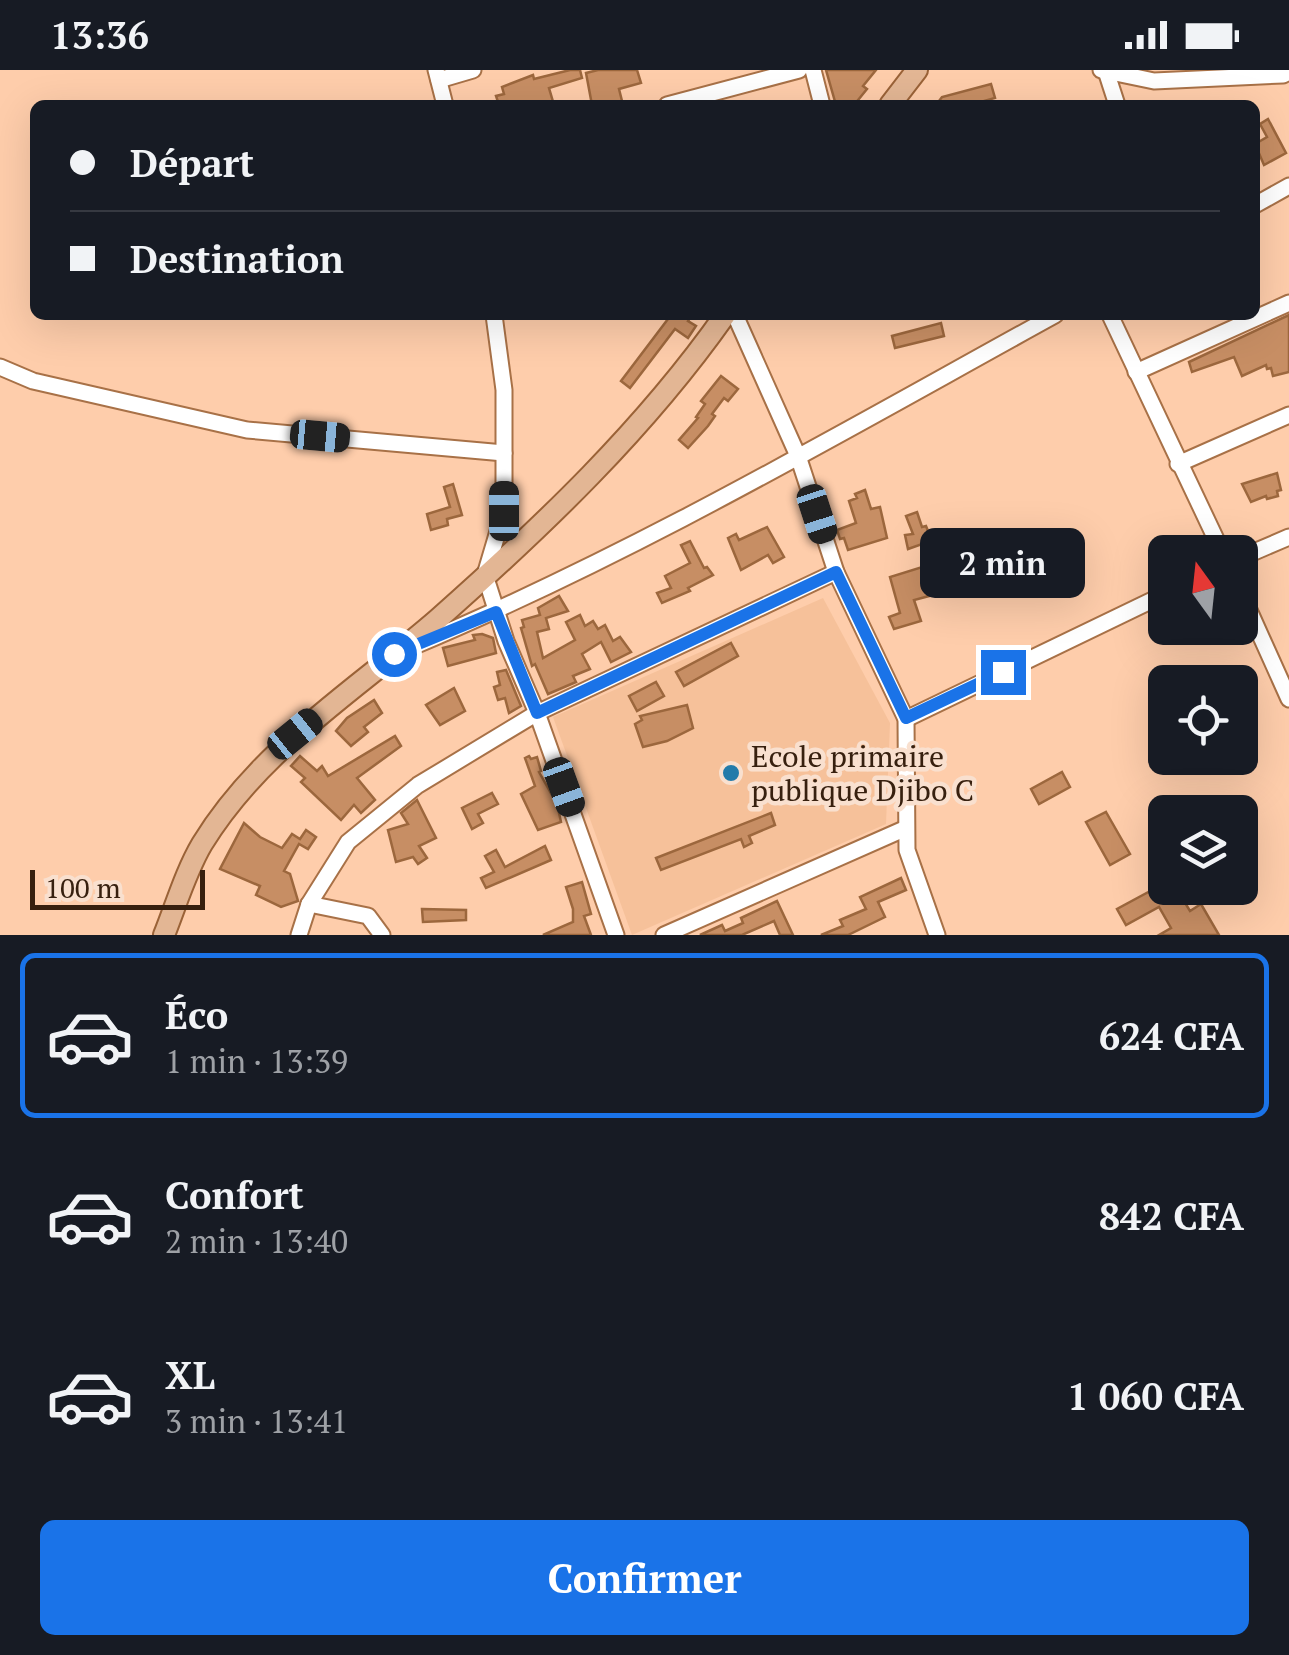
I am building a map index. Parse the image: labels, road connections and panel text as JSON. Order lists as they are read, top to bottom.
{
  "places": ["Ecole primaire publique Djibo C"],
  "scale_bar": "100 m",
  "north": "top",
  "page": {
    "status": "13:36",
    "banner": ["Départ", "Destination"],
    "bubble": "2 min",
    "scale": "100 m",
    "list": [
      {
        "name": "Éco",
        "note": "1 min · 13:39",
        "value": "624 CFA"
      },
      {
        "name": "Confort",
        "note": "2 min · 13:40",
        "value": "842 CFA"
      },
      {
        "name": "XL",
        "note": "3 min · 13:41",
        "value": "1 060 CFA"
      }
    ],
    "buttons": "Confirmer"
  }
}
